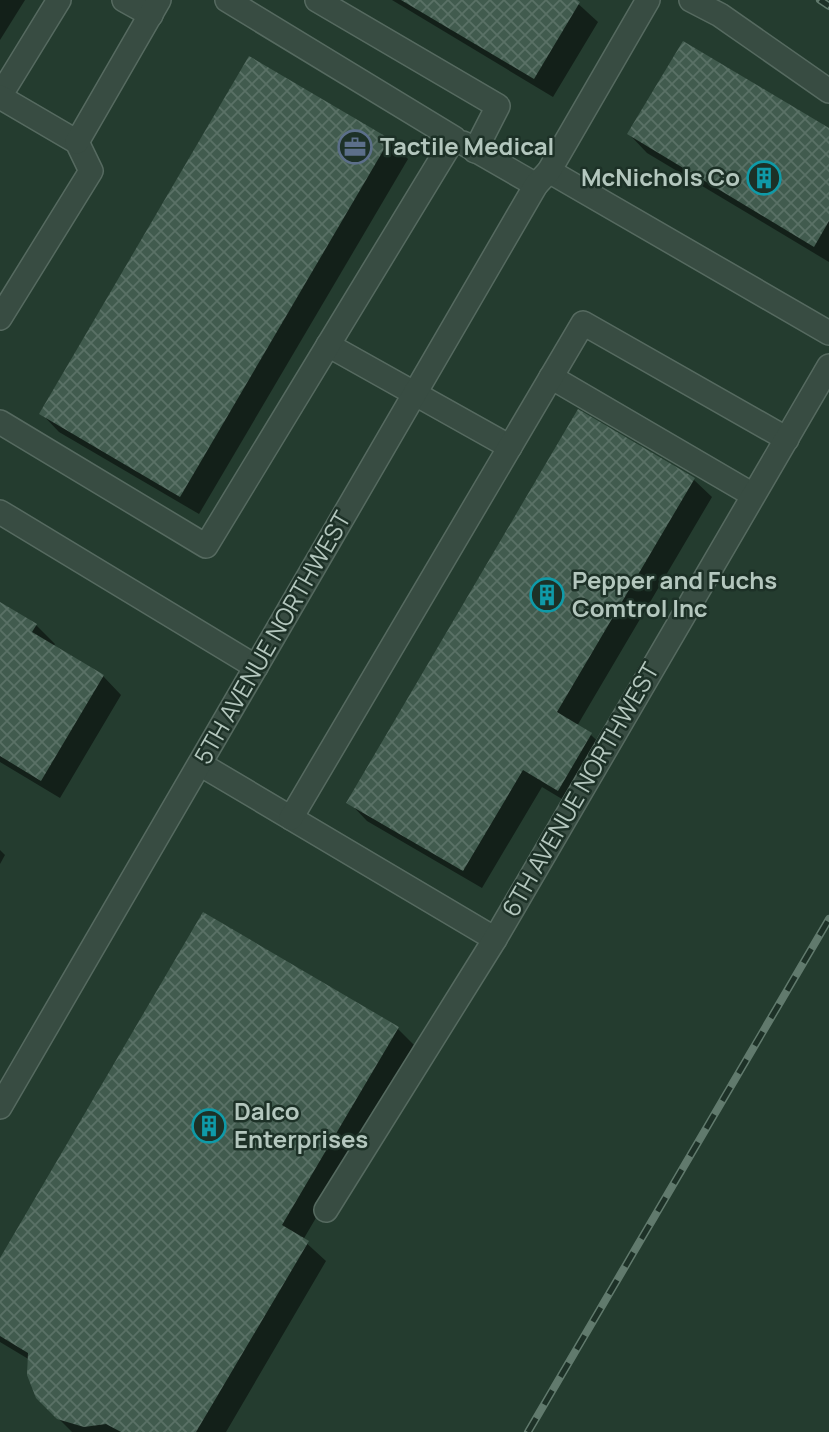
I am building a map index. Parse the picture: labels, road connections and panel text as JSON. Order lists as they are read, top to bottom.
{
  "streets": {
    "street": ["5TH AVENUE NORTHWEST", "6TH AVENUE NORTHWEST"]
  },
  "places": {
    "office": ["Tactile Medical"],
    "building": ["McNichols Co", "Pepper and Fuchs Comtrol Inc", "Dalco Enterprises"]
  }
}
